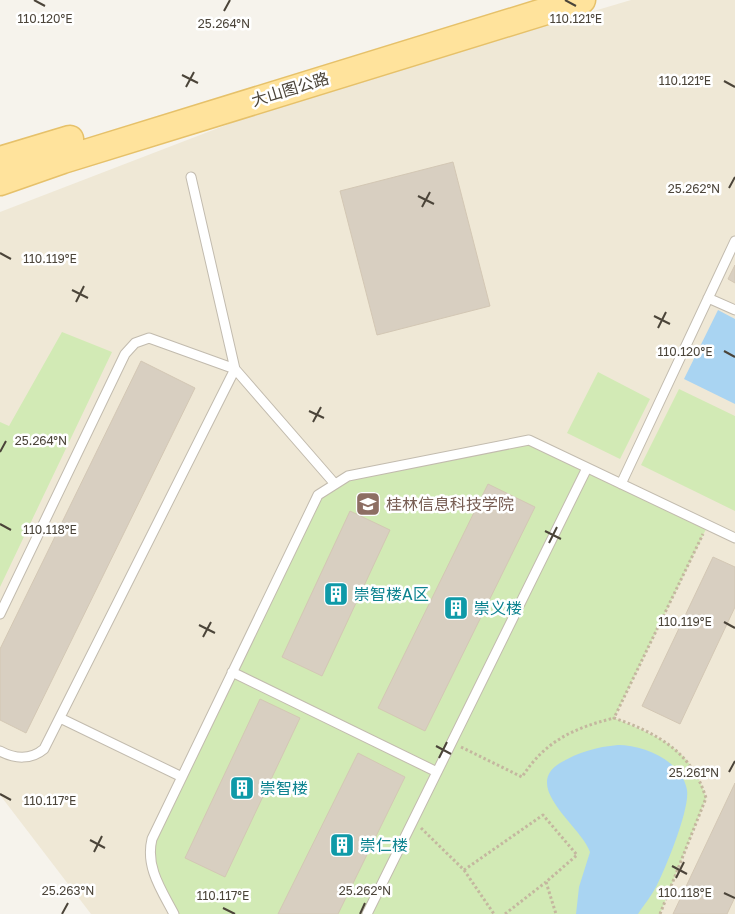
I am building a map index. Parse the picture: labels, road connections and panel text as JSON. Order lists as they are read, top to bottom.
{
  "streets": {
    "main road": ["大山图公路"]
  },
  "places": {
    "school or university": ["桂林信息科技学院"],
    "building": [
      "崇智楼A区",
      "崇义楼",
      "崇智楼",
      "崇仁楼"
    ]
  },
  "coordinates": [
    "110.121°E",
    "110.120°E",
    "25.264°N",
    "25.262°N",
    "110.119°E",
    "110.118°E",
    "25.261°N",
    "110.117°E",
    "25.263°N"
  ]
}
